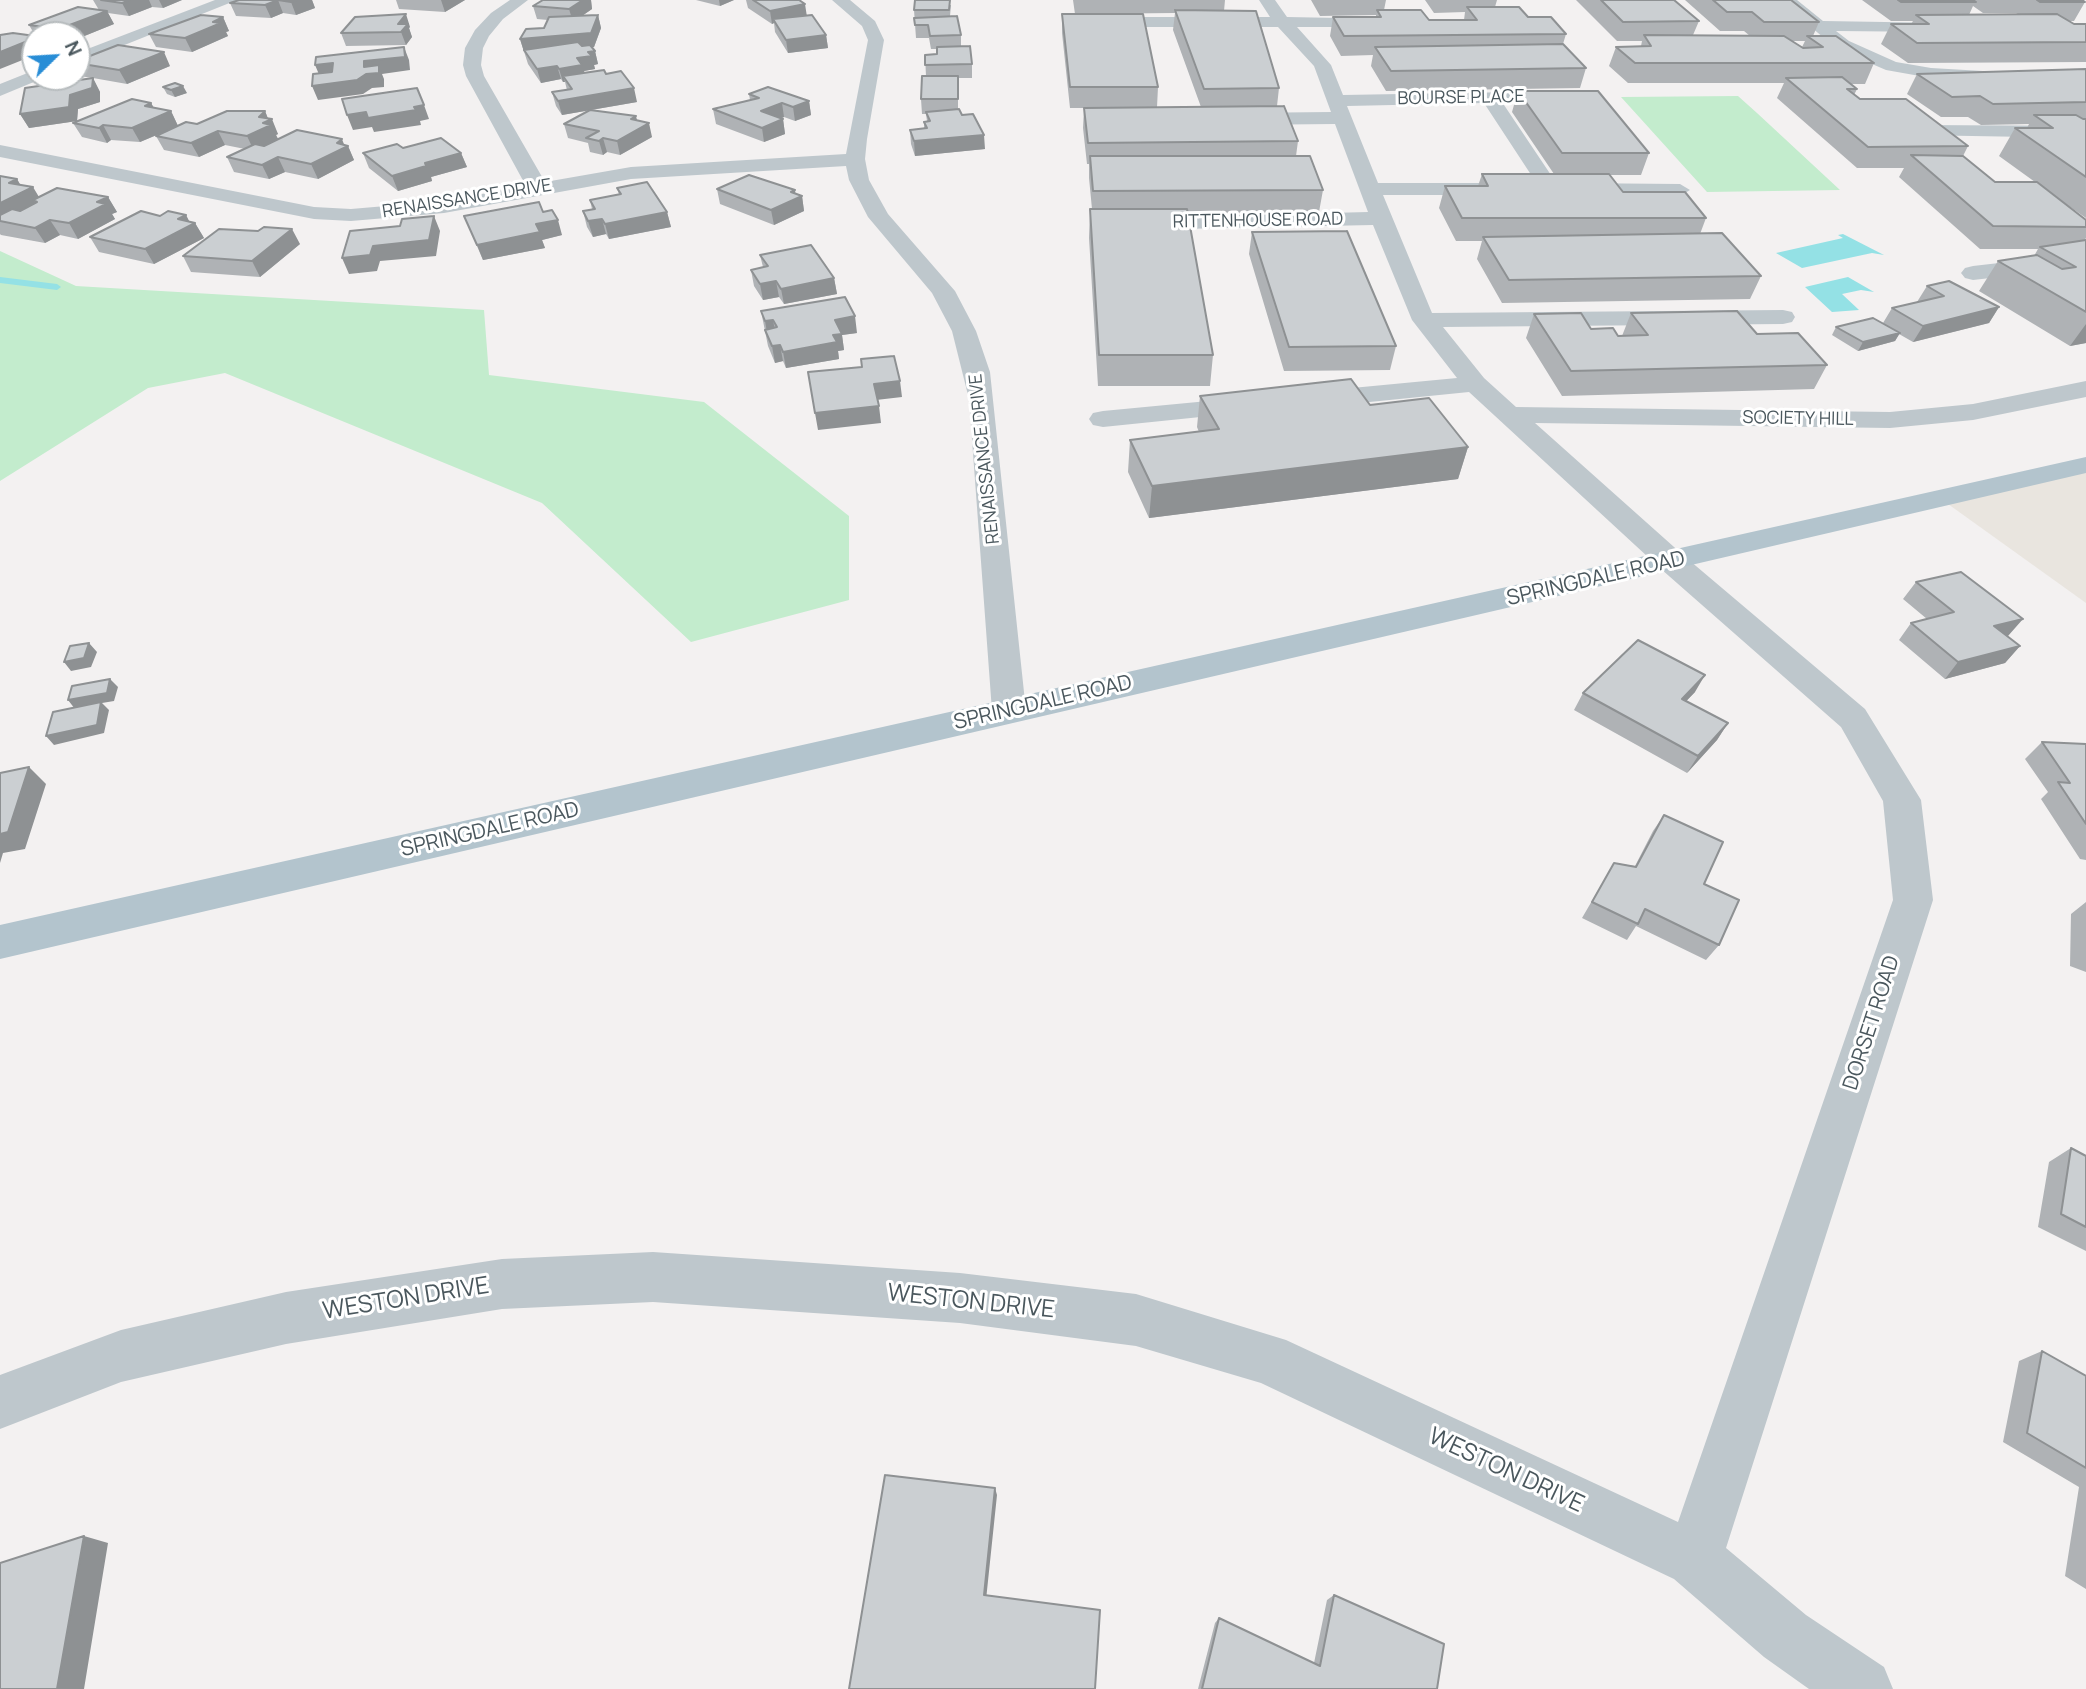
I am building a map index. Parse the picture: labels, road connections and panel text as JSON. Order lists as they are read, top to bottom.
{
  "streets": {
    "main road": ["SPRINGDALE ROAD"],
    "street": [
      "BOURSE PLACE",
      "RENAISSANCE DRIVE",
      "RITTENHOUSE ROAD",
      "SOCIETY HILL",
      "DORSET ROAD",
      "WESTON DRIVE"
    ]
  },
  "crossings": [
    ["RENAISSANCE DRIVE", "SPRINGDALE ROAD"],
    ["SPRINGDALE ROAD", "DORSET ROAD"],
    ["DORSET ROAD", "WESTON DRIVE"]
  ],
  "north": "top right"
}
